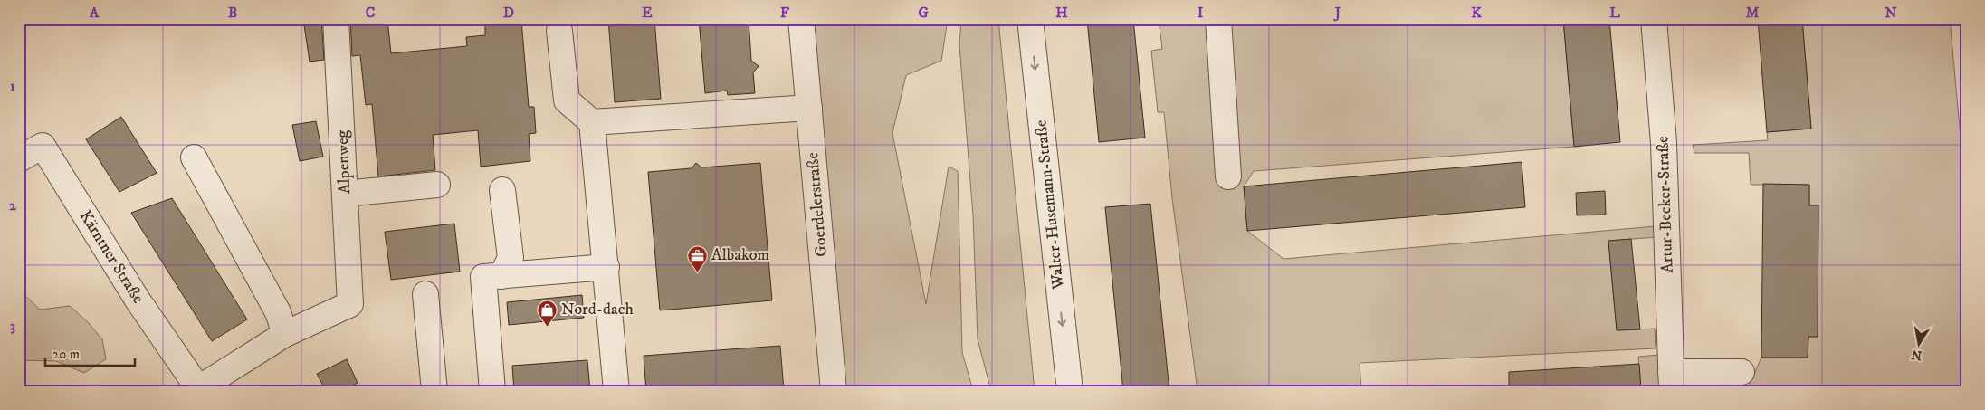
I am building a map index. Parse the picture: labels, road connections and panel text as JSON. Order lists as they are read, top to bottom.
{
  "streets": {
    "street": [
      "Alpenweg",
      "Goerdelerstraße",
      "Walter-Husemann-Straße",
      "Artur-Becker-Straße",
      "Kärntner Straße"
    ]
  },
  "crossings": [
    ["Alpenweg", "Kärntner Straße"]
  ],
  "places": {
    "office": ["Albakom"],
    "shop": ["Nord-dach"]
  },
  "scale_bar": "20 m",
  "north": "bottom",
  "grid": {
    "columns": [
      "A",
      "B",
      "C",
      "D",
      "E",
      "F",
      "G",
      "H",
      "I",
      "J",
      "K",
      "L",
      "M",
      "N"
    ],
    "rows": ["1", "2", "3"]
  }
}
